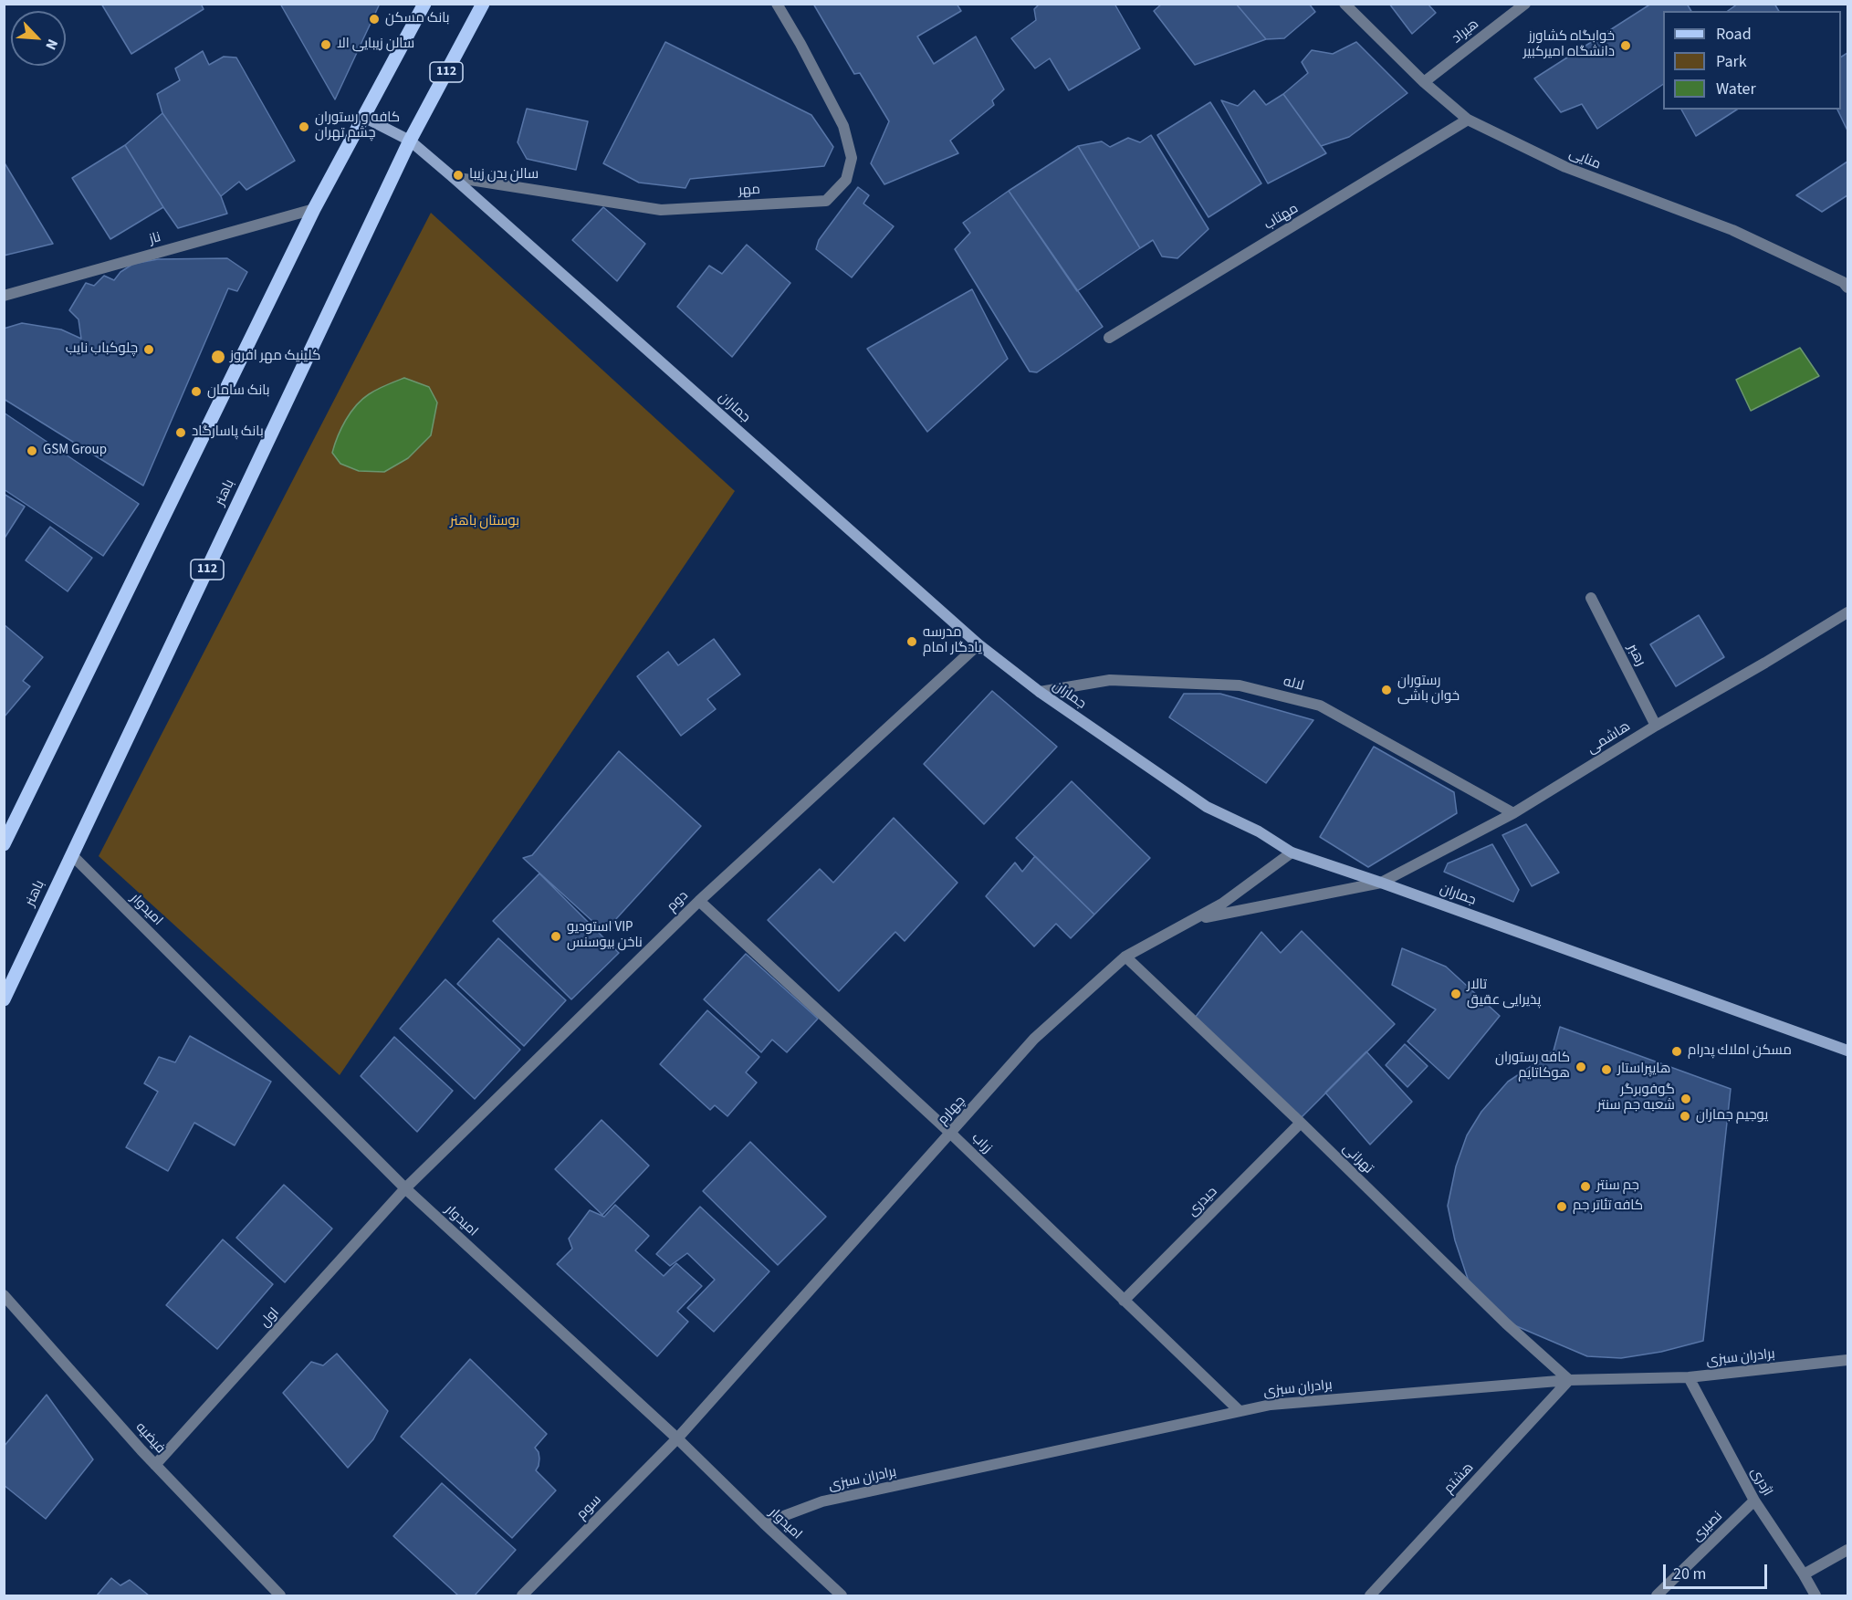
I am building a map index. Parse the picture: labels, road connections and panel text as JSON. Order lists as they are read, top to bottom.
{
  "streets": {
    "main road": ["112", "جماران", "باهنر"],
    "street": [
      "هیراد",
      "منایی",
      "مهر",
      "مهتاب",
      "ناز",
      "رهبر",
      "لاله",
      "هاشمی",
      "دوم",
      "امیدوار",
      "چهارم",
      "زراب",
      "تهرانی",
      "حیدری",
      "اول",
      "برادران سبزی",
      "فیضیه",
      "هشتم",
      "اژدری",
      "سوم",
      "نصیری"
    ]
  },
  "crossings": [
    ["هیراد", "منایی"],
    ["منایی", "مهتاب"],
    ["مهر", "جماران"],
    ["جماران", "باهنر"],
    ["جماران", "لاله"],
    ["جماران", "هاشمی"],
    ["جماران", "دوم"],
    ["جماران", "چهارم"],
    ["باهنر", "امیدوار"],
    ["رهبر", "هاشمی"],
    ["لاله", "هاشمی"],
    ["هاشمی", "چهارم"],
    ["دوم", "امیدوار"],
    ["دوم", "زراب"],
    ["دوم", "اول"],
    ["امیدوار", "چهارم"],
    ["امیدوار", "اول"],
    ["امیدوار", "برادران سبزی"],
    ["امیدوار", "سوم"],
    ["چهارم", "زراب"],
    ["چهارم", "تهرانی"],
    ["چهارم", "سوم"],
    ["زراب", "حیدری"],
    ["زراب", "برادران سبزی"],
    ["تهرانی", "حیدری"],
    ["تهرانی", "برادران سبزی"],
    ["تهرانی", "هشتم"],
    ["اول", "فیضیه"],
    ["برادران سبزی", "هشتم"],
    ["برادران سبزی", "اژدری"],
    ["اژدری", "نصیری"]
  ],
  "parks": ["بوستان باهنر"],
  "places": [
    "بانک مسکن",
    "سالن زیبایی الا",
    "خوابگاه کشاورز دانشگاه امیرکبیر",
    "کافه و رستوران چشم تهران",
    "سالن بدن زیبا",
    "چلوکباب نایب",
    "کلینیک مهر افروز",
    "بانک سامان",
    "بانک پاسارگاد",
    "GSM Group",
    "مدرسه یادگار امام",
    "رستوران خوان باشی",
    "استودیو VIP ناخن بیوسنس",
    "تالار پذیرایی عقیق",
    "مسكن املاك پدرام",
    "کافه رستوران هوکاتایم",
    "هایپراستار",
    "گوفوبرگر شعبه جم سنتر",
    "یوجیم جماران",
    "جم سنتر",
    "کافه تئاتر جم"
  ],
  "legend": ["Road", "Park", "Water"],
  "scale_bar": "20 m",
  "north": "bottom right"
}
